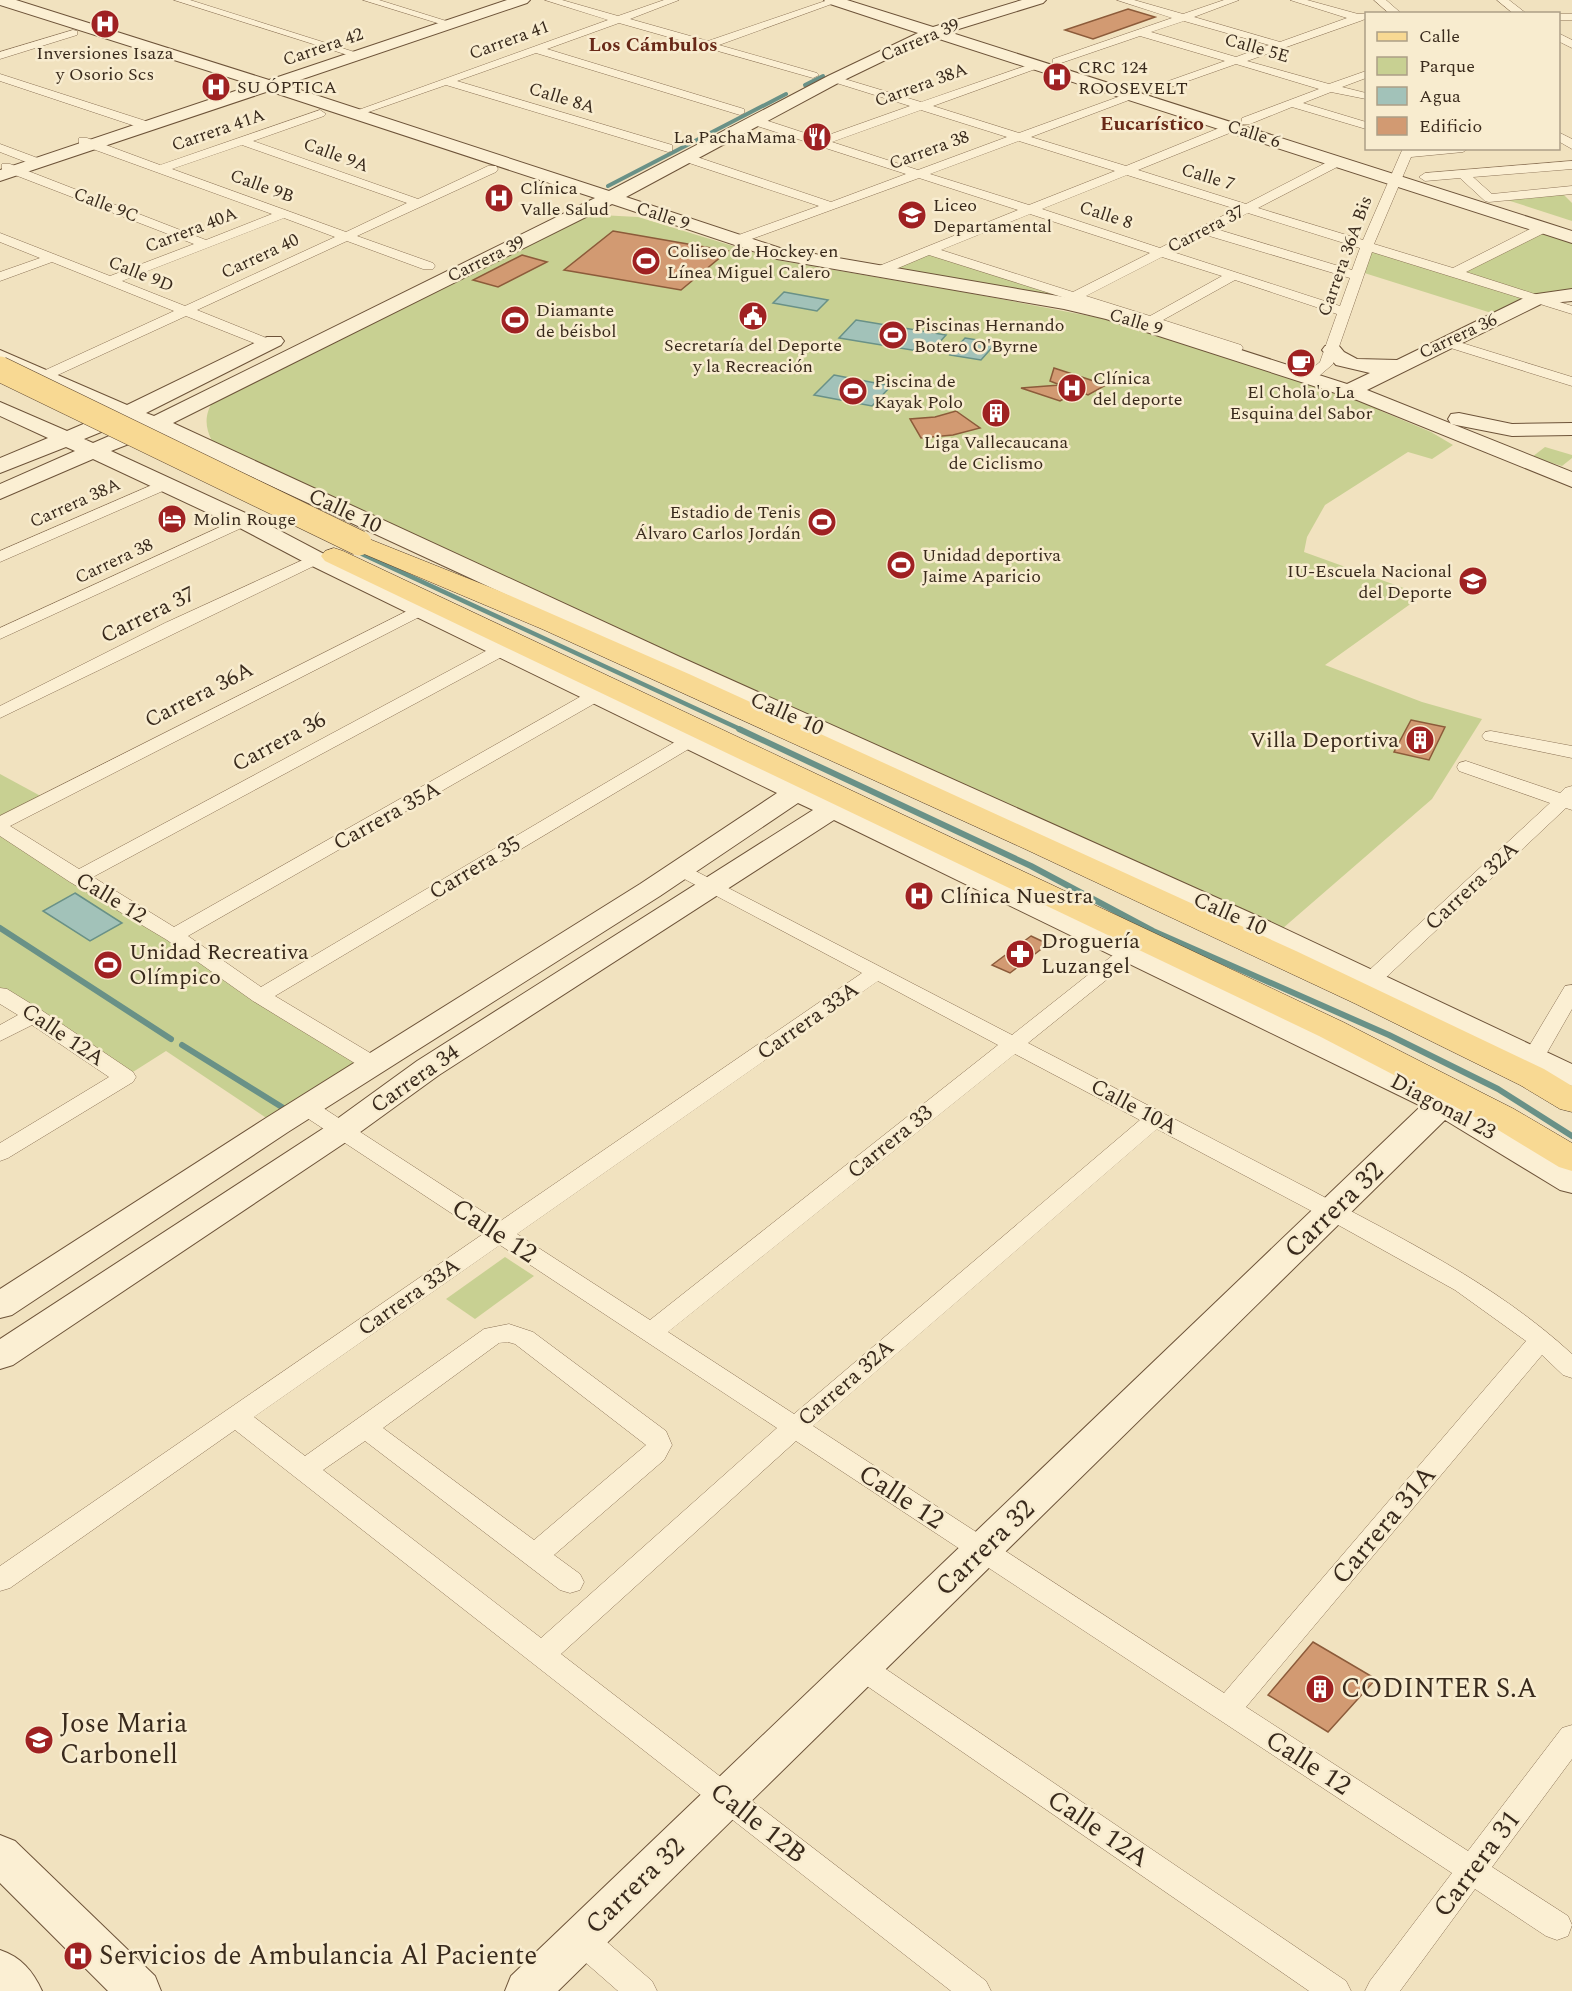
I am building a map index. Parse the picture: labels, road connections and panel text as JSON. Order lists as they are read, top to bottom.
{
  "streets": {
    "main road": [
      "Carrera 39",
      "Carrera 42",
      "Calle 6",
      "Calle 9",
      "Carrera 36",
      "Calle 10",
      "Carrera 34",
      "Diagonal 23",
      "Carrera 32"
    ],
    "street": [
      "Carrera 41",
      "Calle 5E",
      "Carrera 38A",
      "Calle 8A",
      "Carrera 41A",
      "Carrera 38",
      "Calle 9A",
      "Calle 7",
      "Calle 9B",
      "Calle 9C",
      "Calle 8",
      "Carrera 37",
      "Carrera 40A",
      "Carrera 40",
      "Carrera 36A Bis",
      "Calle 9D",
      "Carrera 36A",
      "Carrera 35A",
      "Carrera 35",
      "Carrera 32A",
      "Calle 12",
      "Carrera 33A",
      "Calle 12A",
      "Calle 10A",
      "Carrera 33",
      "Carrera 31A",
      "Calle 12B",
      "Carrera 31"
    ]
  },
  "crossings": [
    ["Carrera 41", "Calle 8A"],
    ["Carrera 41", "Calle 9"],
    ["Carrera 39", "Calle 8A"],
    ["Carrera 39", "Calle 6"],
    ["Carrera 39", "Calle 7"],
    ["Carrera 39", "Calle 9B"],
    ["Carrera 39", "Calle 8"],
    ["Carrera 39", "Calle 9"],
    ["Carrera 39", "Calle 10"],
    ["Carrera 42", "Calle 9B"],
    ["Carrera 42", "Calle 9C"],
    ["Carrera 42", "Calle 9"],
    ["Calle 5E", "Carrera 38"],
    ["Carrera 38A", "Calle 6"],
    ["Carrera 38A", "Calle 7"],
    ["Carrera 38A", "Calle 8"],
    ["Carrera 38A", "Calle 10"],
    ["Carrera 41A", "Calle 9A"],
    ["Carrera 41A", "Calle 9B"],
    ["Carrera 41A", "Calle 9"],
    ["Calle 6", "Carrera 38"],
    ["Calle 6", "Carrera 37"],
    ["Calle 6", "Carrera 36A Bis"],
    ["Carrera 38", "Calle 7"],
    ["Carrera 38", "Calle 8"],
    ["Carrera 38", "Calle 9"],
    ["Carrera 38", "Calle 10"],
    ["Calle 9A", "Carrera 40"],
    ["Calle 7", "Carrera 37"],
    ["Calle 7", "Carrera 36A Bis"],
    ["Calle 7", "Carrera 36"],
    ["Calle 9B", "Carrera 40A"],
    ["Calle 9B", "Carrera 40"],
    ["Calle 9C", "Carrera 40A"],
    ["Calle 8", "Carrera 37"],
    ["Calle 8", "Carrera 36A Bis"],
    ["Calle 9", "Carrera 37"],
    ["Calle 9", "Carrera 40"],
    ["Calle 9", "Carrera 36A Bis"],
    ["Calle 9", "Carrera 36"],
    ["Carrera 37", "Calle 10"],
    ["Carrera 40A", "Calle 9D"],
    ["Carrera 40", "Calle 9D"],
    ["Carrera 40", "Calle 10"],
    ["Carrera 36", "Calle 10"],
    ["Carrera 36", "Calle 12"],
    ["Calle 10", "Carrera 36A"],
    ["Calle 10", "Carrera 35A"],
    ["Calle 10", "Carrera 35"],
    ["Calle 10", "Carrera 32A"],
    ["Calle 10", "Carrera 34"],
    ["Calle 10", "Diagonal 23"],
    ["Calle 10", "Carrera 33"],
    ["Carrera 36A", "Calle 12"],
    ["Carrera 35A", "Calle 12"],
    ["Carrera 35", "Calle 12"],
    ["Carrera 32A", "Calle 12"],
    ["Carrera 32A", "Calle 10A"],
    ["Carrera 32A", "Calle 12B"],
    ["Calle 12", "Carrera 33A"],
    ["Calle 12", "Carrera 34"],
    ["Calle 12", "Carrera 33"],
    ["Calle 12", "Carrera 32"],
    ["Calle 12", "Carrera 31A"],
    ["Calle 12", "Carrera 31"],
    ["Carrera 33A", "Calle 10A"],
    ["Carrera 33A", "Calle 12B"],
    ["Calle 12A", "Carrera 32"],
    ["Carrera 34", "Calle 10A"],
    ["Calle 10A", "Carrera 33"],
    ["Calle 10A", "Carrera 32"],
    ["Calle 10A", "Carrera 31A"],
    ["Diagonal 23", "Carrera 32"],
    ["Carrera 32", "Calle 12B"]
  ],
  "districts": ["Los Cámbulos", "Eucarístico"],
  "places": {
    "hospital": [
      "Inversiones Isaza y Osorio Scs",
      "CRC 124 ROOSEVELT",
      "SU ÓPTICA",
      "Clínica Valle Salud",
      "Clínica del deporte",
      "Clínica Nuestra",
      "Servicios de Ambulancia Al Paciente"
    ],
    "restaurant": ["La PachaMama"],
    "school or university": ["Liceo Departamental", "IU-Escuela Nacional del Deporte", "Jose Maria Carbonell"],
    "sports": [
      "Coliseo de Hockey en Línea Miguel Calero",
      "Diamante de béisbol",
      "Piscinas Hernando Botero O'Byrne",
      "Piscina de Kayak Polo",
      "Estadio de Tenis Álvaro Carlos Jordán",
      "Unidad deportiva Jaime Aparicio",
      "Unidad Recreativa Olímpico"
    ],
    "public building": ["Secretaría del Deporte y la Recreación"],
    "cafe": ["El Chola'o La Esquina del Sabor"],
    "building": ["Liga Vallecaucana de Ciclismo", "Villa Deportiva", "CODINTER S.A"],
    "hotel": ["Molin Rouge"],
    "pharmacy": ["Droguería Luzangel"]
  },
  "legend": [
    "Calle",
    "Parque",
    "Agua",
    "Edificio"
  ]
}
